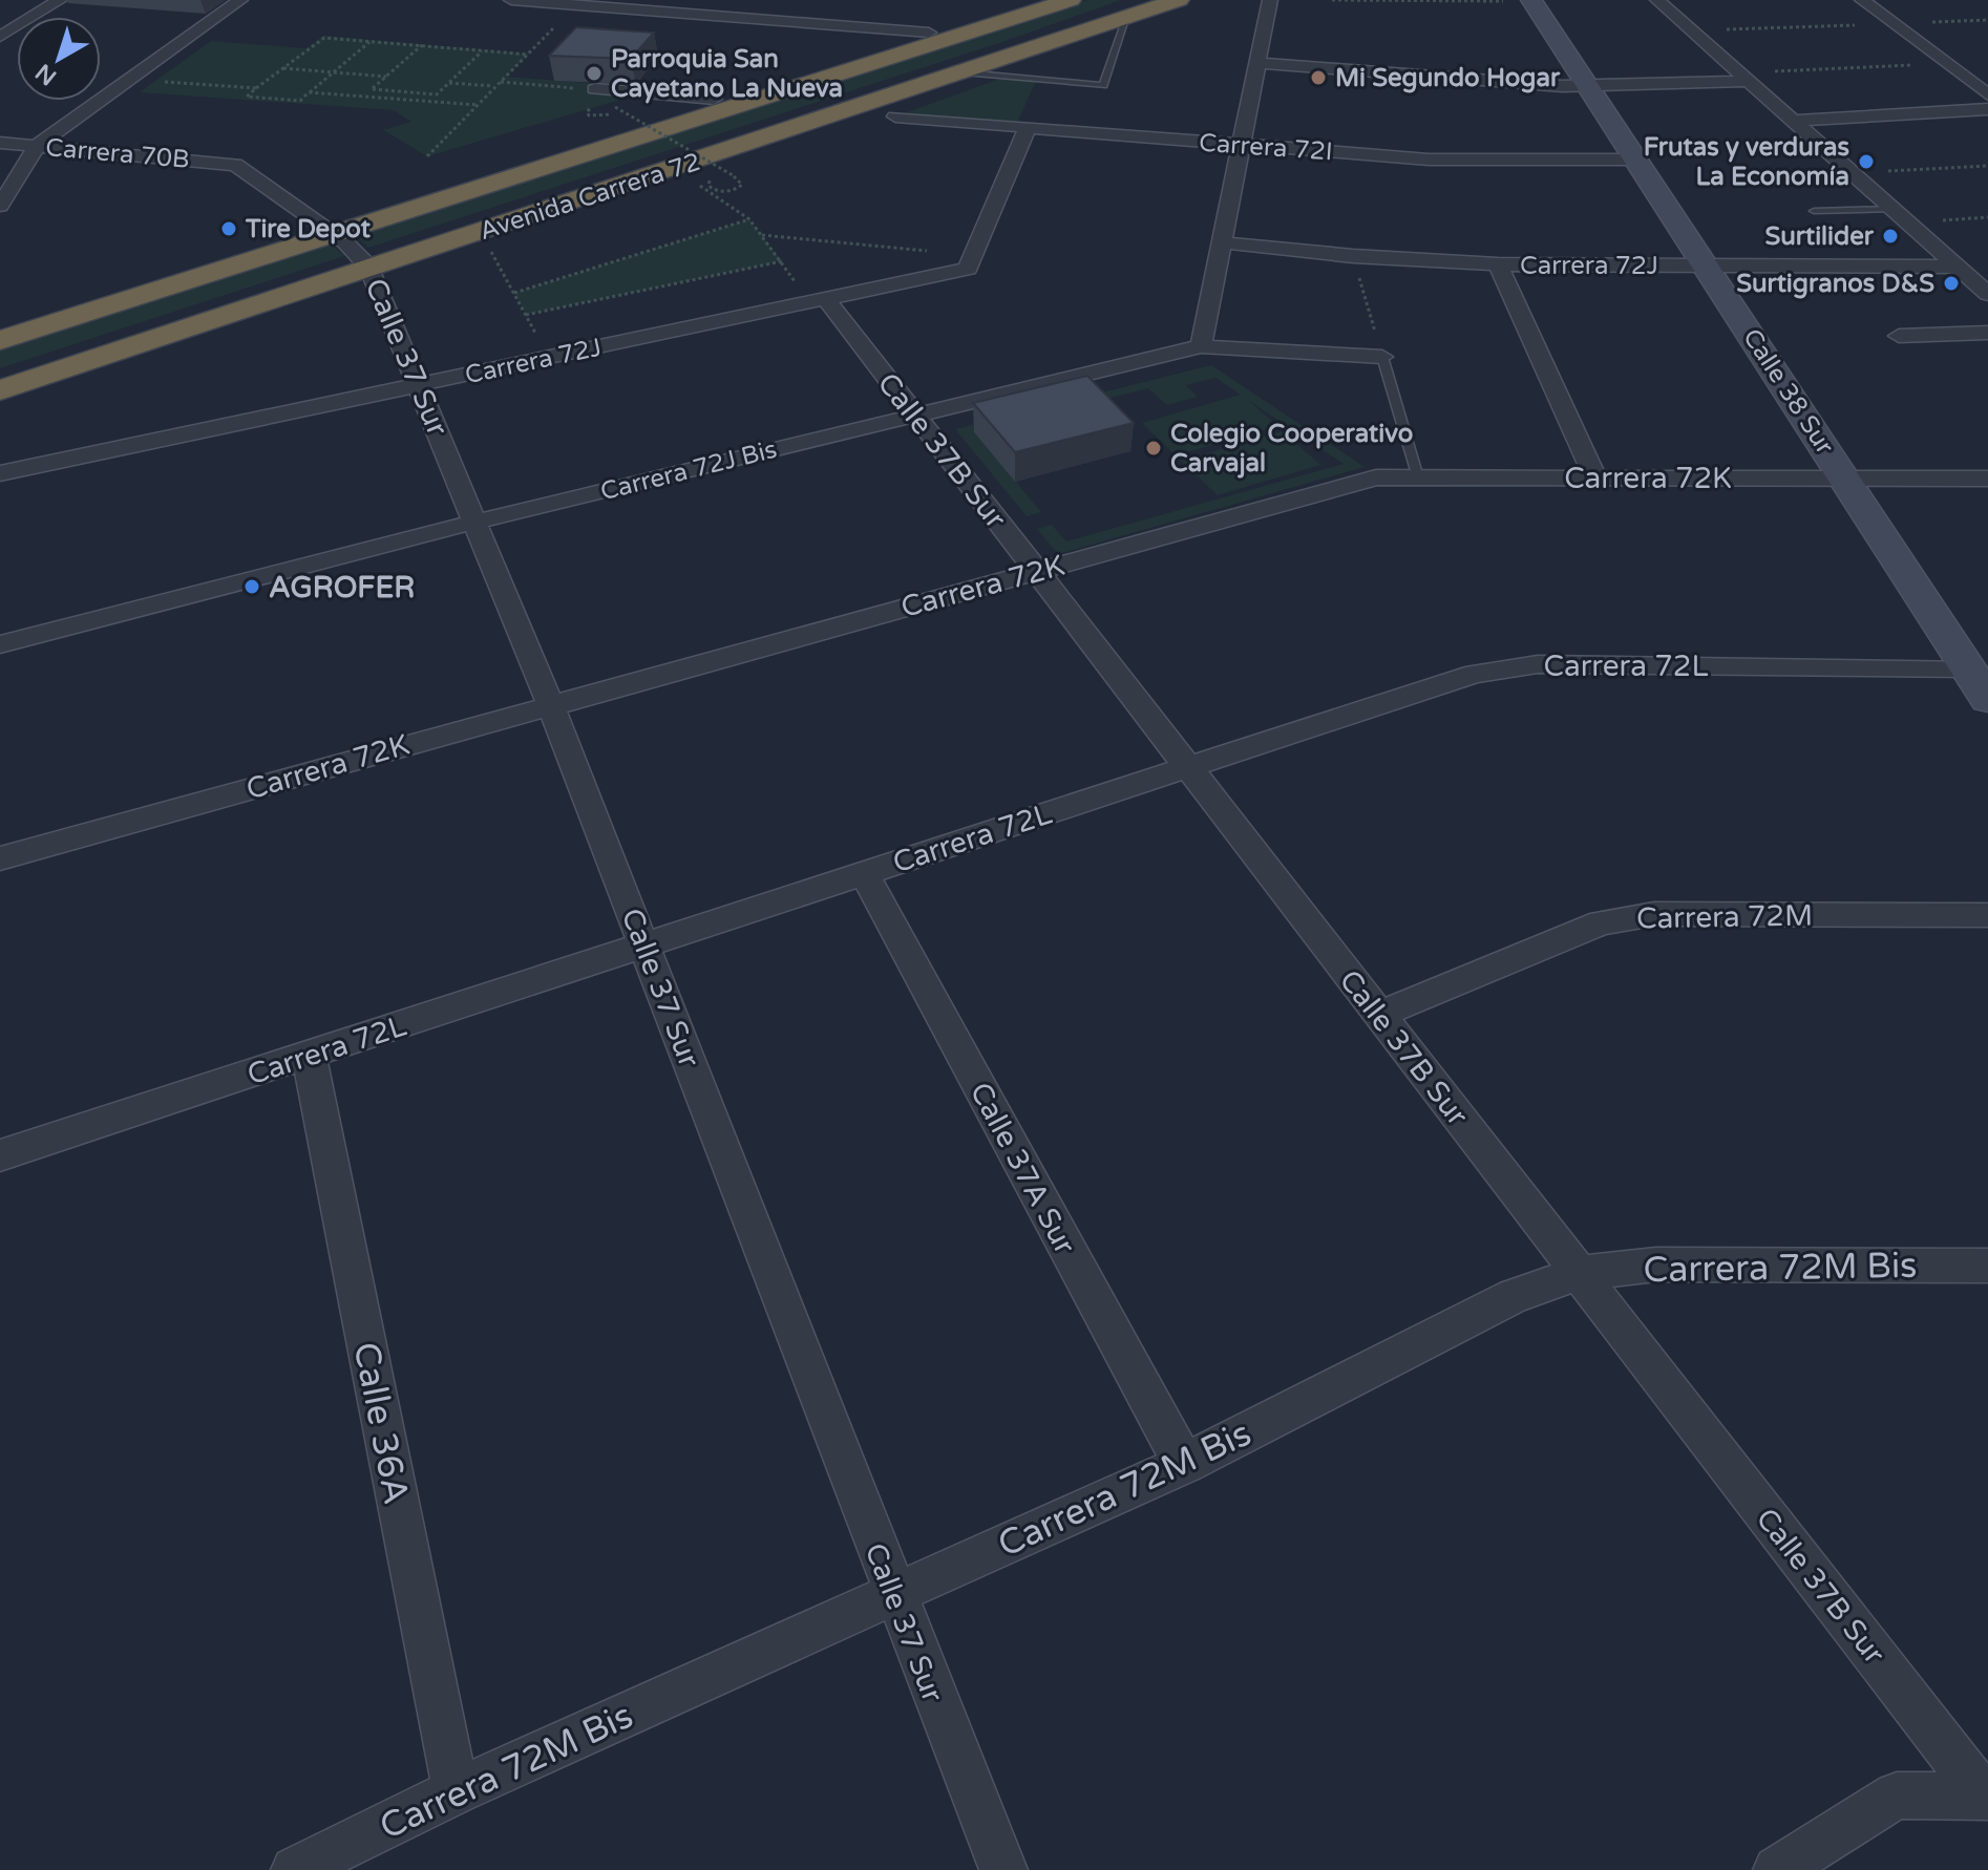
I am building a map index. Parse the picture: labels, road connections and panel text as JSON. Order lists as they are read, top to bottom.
{
  "streets": {
    "highway": ["Avenida Carrera 72"],
    "street": [
      "Carrera 72I",
      "Carrera 70B",
      "Carrera 72J",
      "Calle 37 Sur",
      "Calle 38 Sur",
      "Calle 37B Sur",
      "Carrera 72J Bis",
      "Carrera 72K",
      "Carrera 72L",
      "Carrera 72M",
      "Calle 37A Sur",
      "Carrera 72M Bis",
      "Calle 36A"
    ]
  },
  "crossings": [
    ["Carrera 72I", "Calle 38 Sur"],
    ["Carrera 70B", "Calle 37 Sur"],
    ["Avenida Carrera 72", "Calle 37 Sur"],
    ["Carrera 72J", "Calle 37 Sur"],
    ["Carrera 72J", "Calle 38 Sur"],
    ["Carrera 72J", "Calle 37B Sur"],
    ["Calle 37 Sur", "Carrera 72J Bis"],
    ["Calle 37 Sur", "Carrera 72K"],
    ["Calle 37 Sur", "Carrera 72L"],
    ["Calle 37 Sur", "Carrera 72M Bis"],
    ["Calle 38 Sur", "Carrera 72K"],
    ["Calle 38 Sur", "Carrera 72L"],
    ["Calle 37B Sur", "Carrera 72J Bis"],
    ["Calle 37B Sur", "Carrera 72K"],
    ["Calle 37B Sur", "Carrera 72L"],
    ["Calle 37B Sur", "Carrera 72M"],
    ["Calle 37B Sur", "Carrera 72M Bis"],
    ["Carrera 72L", "Calle 37A Sur"],
    ["Carrera 72L", "Calle 36A"],
    ["Calle 37A Sur", "Carrera 72M Bis"],
    ["Carrera 72M Bis", "Calle 36A"]
  ],
  "places": [
    "Parroquia San Cayetano La Nueva",
    "Mi Segundo Hogar",
    "Frutas y verduras La Economía",
    "Tire Depot",
    "Surtilider",
    "Surtigranos D&S",
    "Colegio Cooperativo Carvajal",
    "AGROFER"
  ],
  "north": "bottom left"
}
